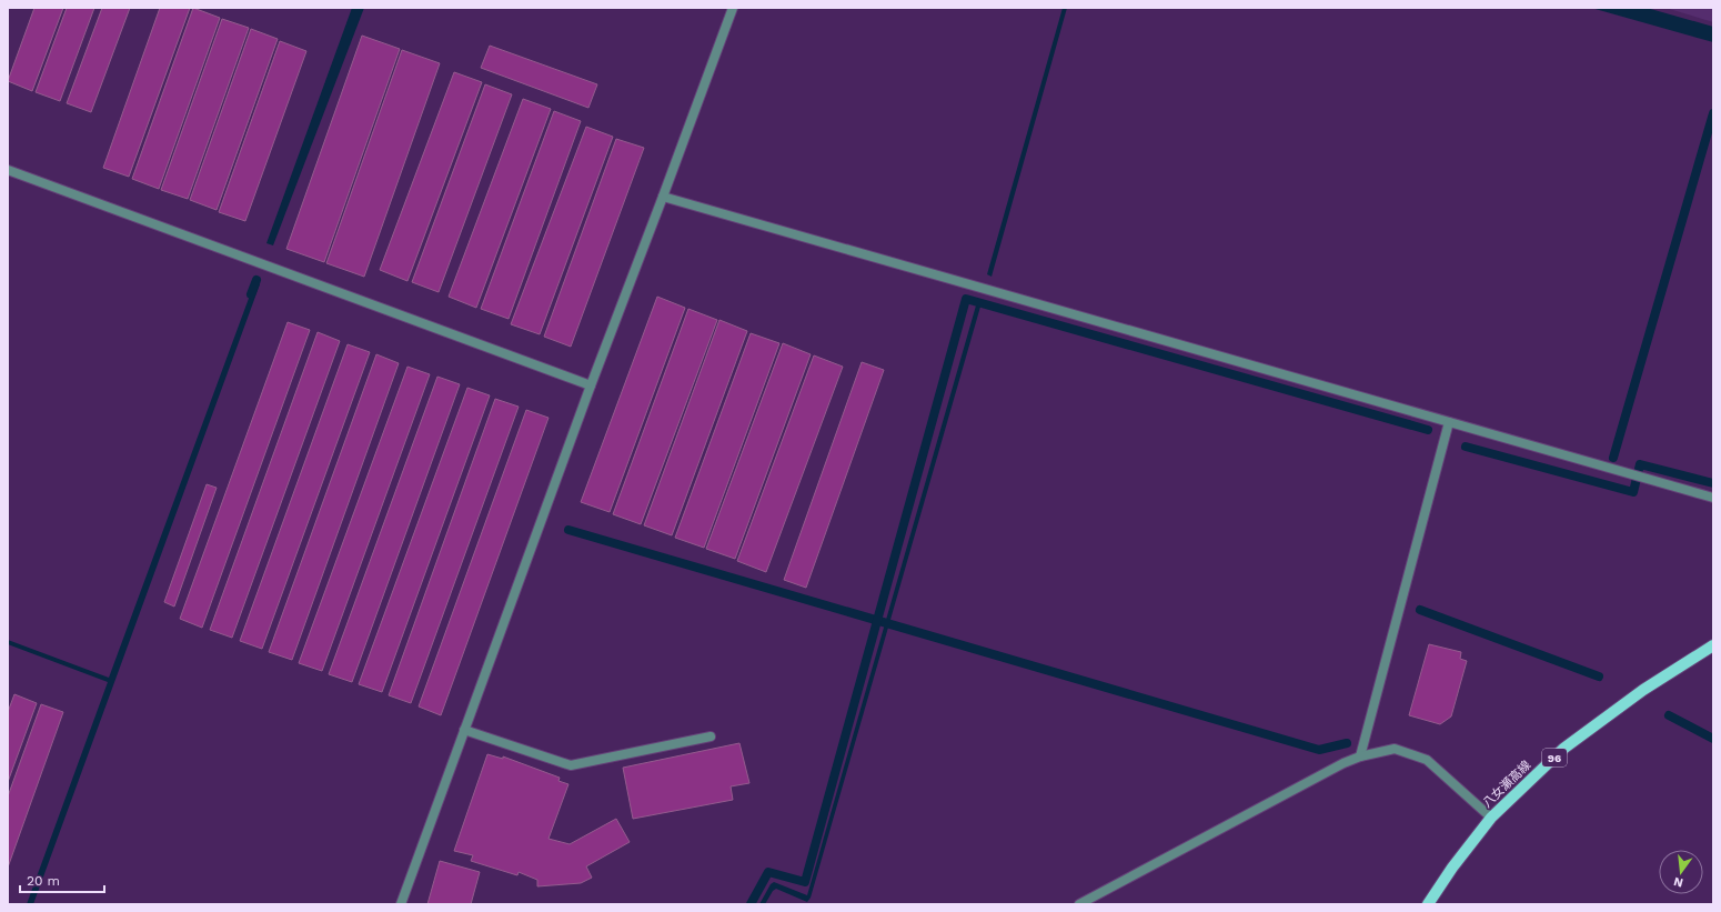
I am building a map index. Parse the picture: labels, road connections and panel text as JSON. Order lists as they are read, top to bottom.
{
  "streets": {
    "main road": ["96", "八女瀬高線"]
  },
  "scale_bar": "20 m",
  "north": "bottom"
}
